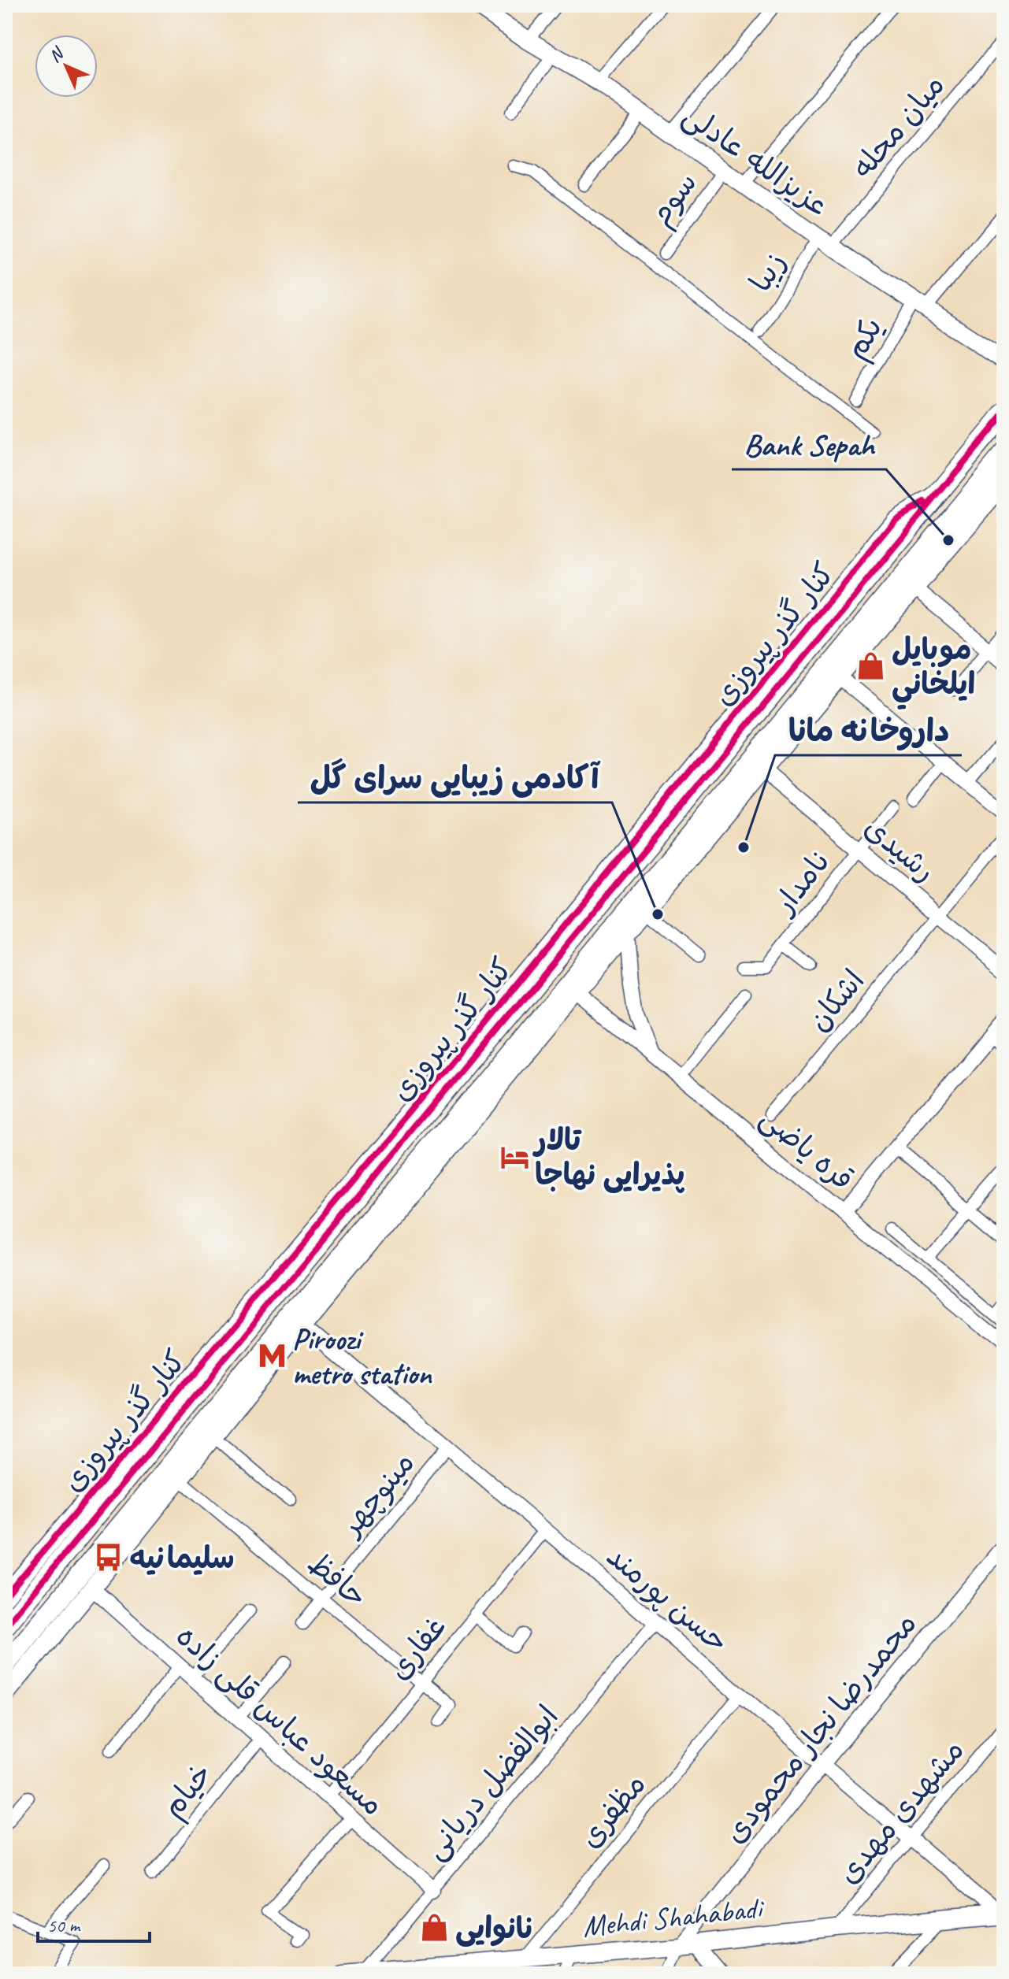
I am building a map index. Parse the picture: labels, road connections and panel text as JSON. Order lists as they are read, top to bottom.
{
  "streets": {
    "main road": ["عزیزالله عادلی", "کنار گذر پیروزی", "Mehdi Shahabadi"],
    "street": [
      "میان محله",
      "سوم",
      "زیبا",
      "یکم",
      "رشیدی",
      "نامدار",
      "اشکان",
      "قره یاضی",
      "مینوچهر",
      "حافظ",
      "حسن پورمند",
      "غفاری",
      "مسعود عباس قلی زاده",
      "محمدرضا نجار محمودی",
      "ابوالفضل دریانی",
      "خیام",
      "مظفری",
      "مشهدی مهدی"
    ]
  },
  "crossings": [
    ["میان محله", "عزیزالله عادلی"],
    ["میان محله", "زیبا"],
    ["عزیزالله عادلی", "سوم"],
    ["عزیزالله عادلی", "زیبا"],
    ["عزیزالله عادلی", "یکم"],
    ["رشیدی", "نامدار"],
    ["رشیدی", "اشکان"],
    ["مینوچهر", "حافظ"],
    ["مینوچهر", "حسن پورمند"],
    ["حافظ", "غفاری"],
    ["حسن پورمند", "غفاری"],
    ["حسن پورمند", "محمدرضا نجار محمودی"],
    ["حسن پورمند", "ابوالفضل دریانی"],
    ["حسن پورمند", "مظفری"],
    ["حسن پورمند", "مشهدی مهدی"],
    ["حسن پورمند", "Mehdi Shahabadi"],
    ["غفاری", "مسعود عباس قلی زاده"],
    ["مسعود عباس قلی زاده", "ابوالفضل دریانی"],
    ["مسعود عباس قلی زاده", "خیام"],
    ["محمدرضا نجار محمودی", "Mehdi Shahabadi"],
    ["ابوالفضل دریانی", "Mehdi Shahabadi"],
    ["مظفری", "Mehdi Shahabadi"],
    ["مشهدی مهدی", "Mehdi Shahabadi"]
  ],
  "places": {
    "other": ["Bank Sepah", "داروخانه مانا", "آکادمی زیبایی سرای گل"],
    "shop": ["موبايل ايلخاني", "نانوایی"],
    "hotel": ["تالار پذیرایی نهاجا"],
    "metro station": ["Piroozi metro station"],
    "bus stop": ["سلیمانیه"]
  },
  "scale_bar": "50 m",
  "north": "top left"
}
